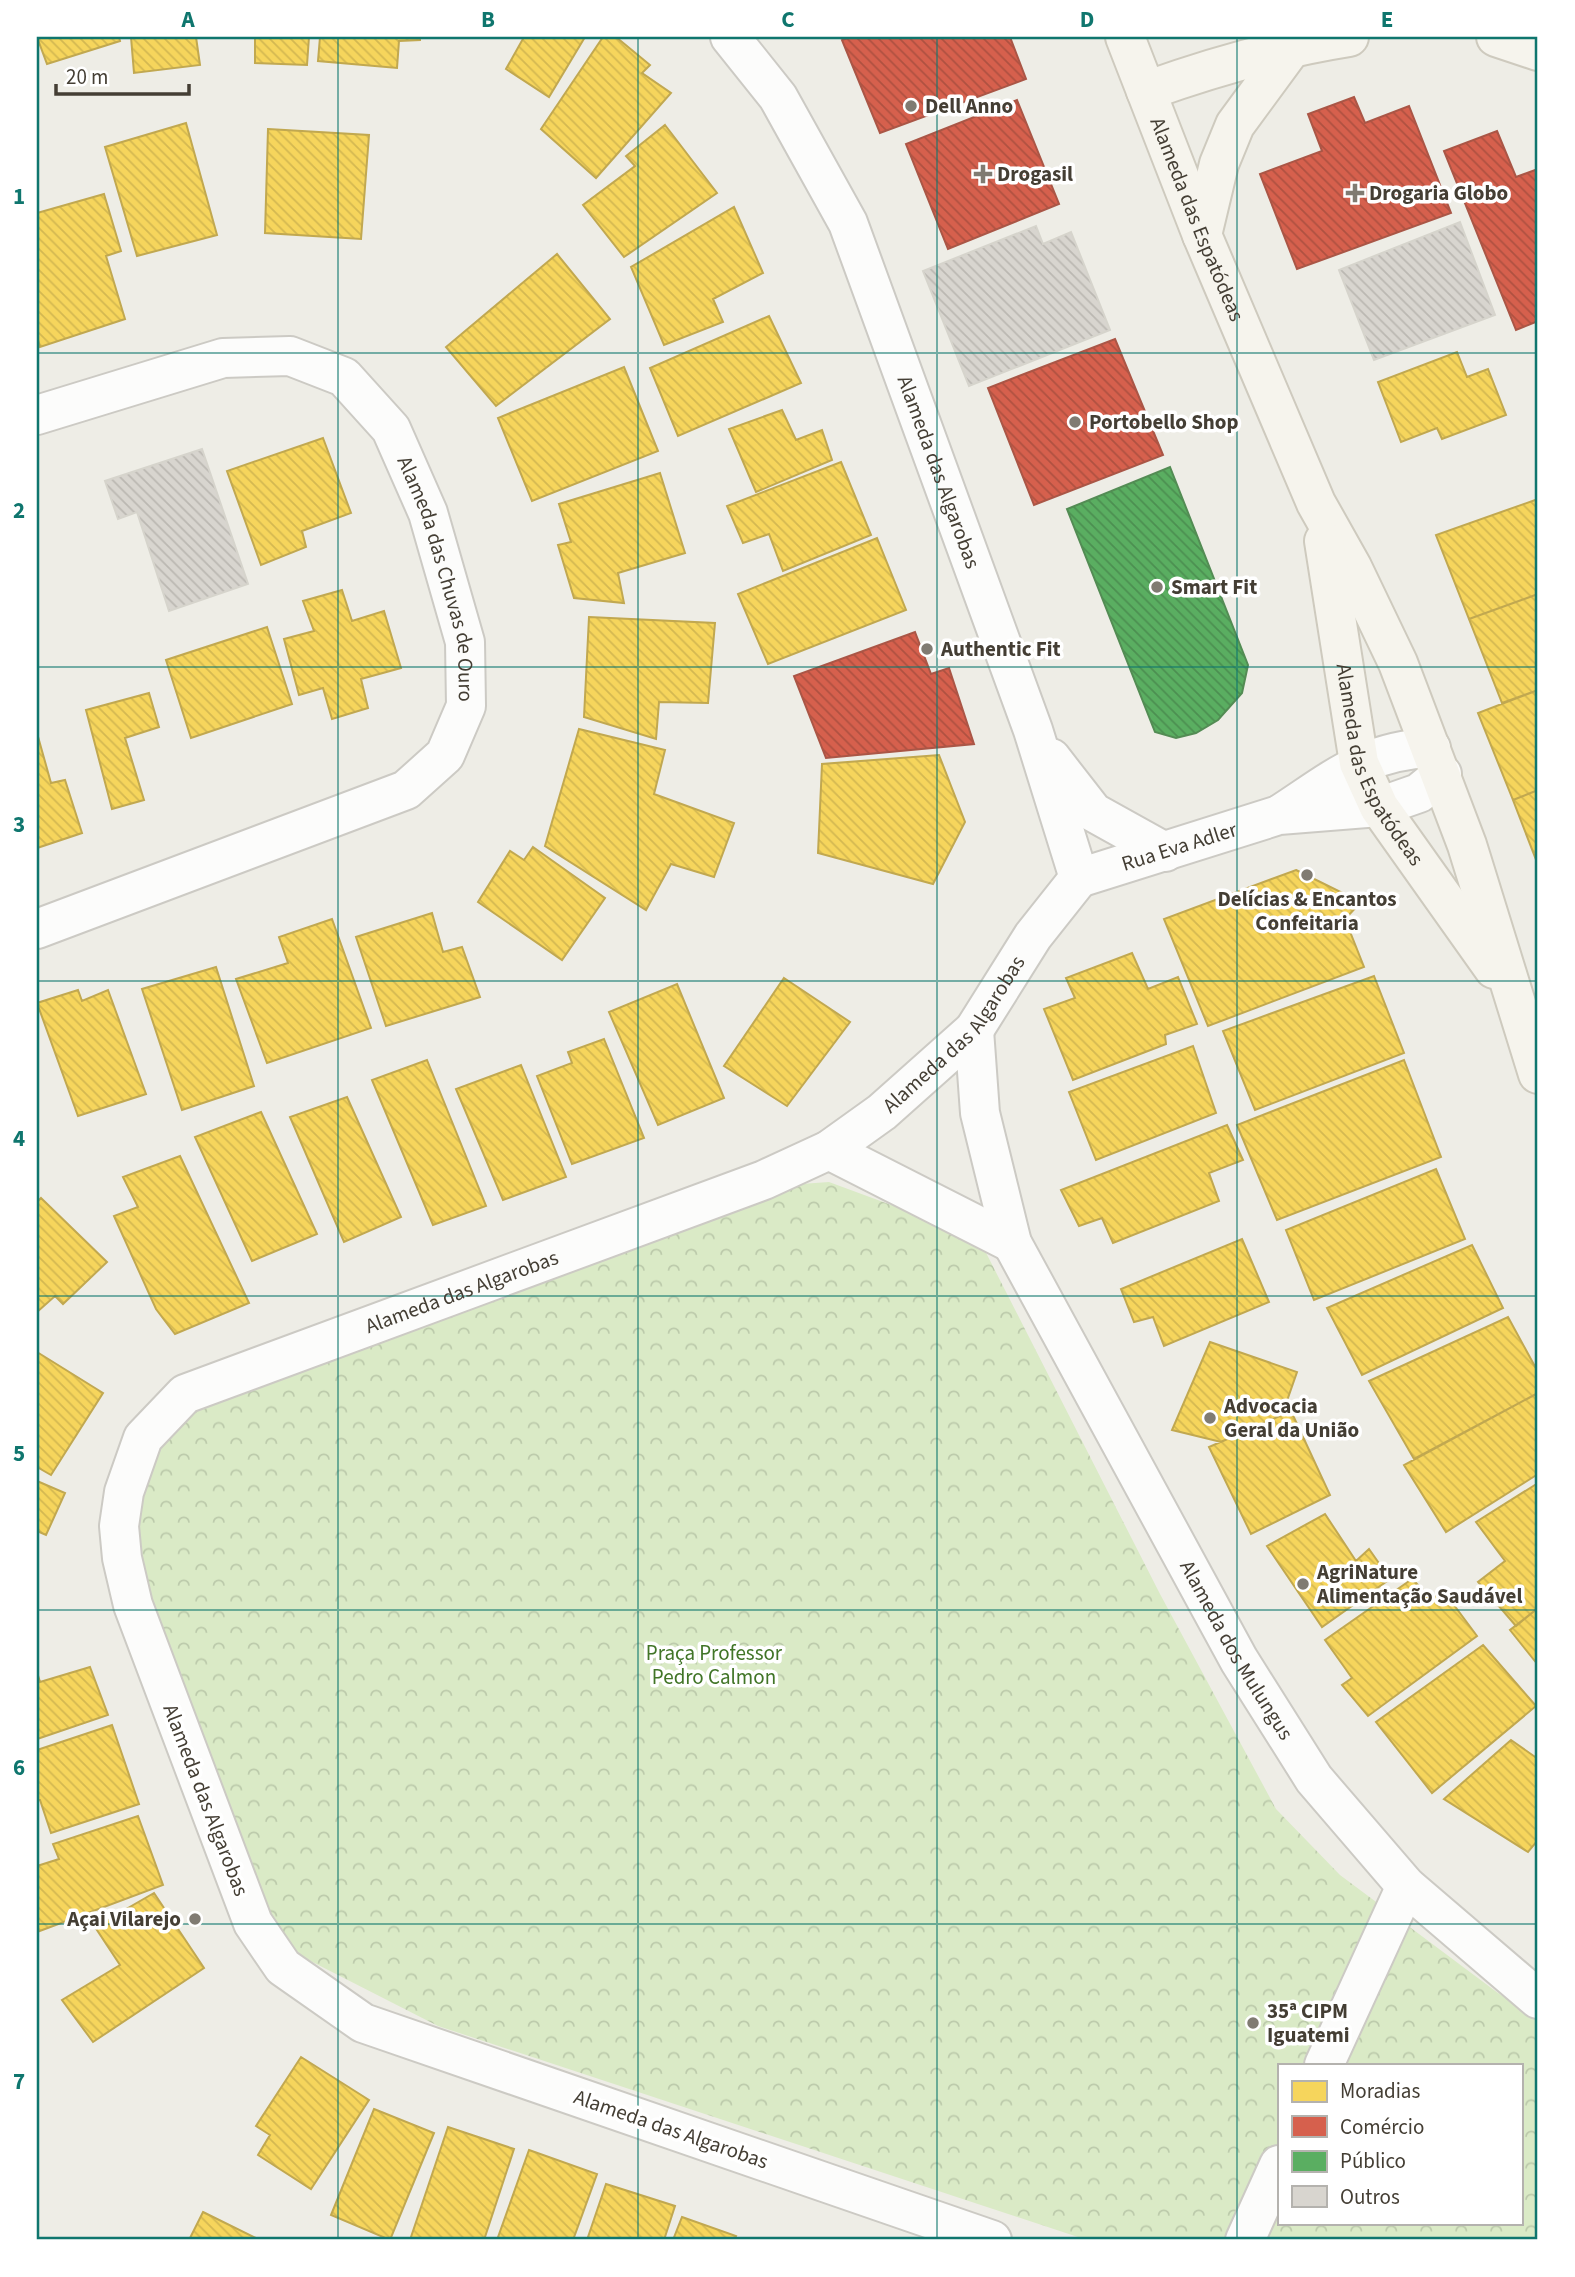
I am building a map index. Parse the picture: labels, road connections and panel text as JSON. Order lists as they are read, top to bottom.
{
  "streets": {
    "main road": ["Alameda das Espatódeas"],
    "street": [
      "Alameda das Algarobas",
      "Alameda das Chuvas de Ouro",
      "Rua Eva Adler",
      "Alameda dos Mulungus"
    ]
  },
  "crossings": [
    ["Alameda das Espatódeas", "Rua Eva Adler"],
    ["Alameda das Algarobas", "Rua Eva Adler"],
    ["Alameda das Algarobas", "Alameda dos Mulungus"]
  ],
  "parks": ["Praça Professor Pedro Calmon"],
  "places": {
    "other": [
      "Dell Anno",
      "Portobello Shop",
      "Smart Fit",
      "Authentic Fit",
      "Delícias & Encantos Confeitaria",
      "Advocacia Geral da União",
      "AgriNature Alimentação Saudável",
      "Açai Vilarejo",
      "35ª CIPM Iguatemi"
    ],
    "health": ["Drogasil", "Drogaria Globo"]
  },
  "legend": [
    "Moradias",
    "Comércio",
    "Público",
    "Outros"
  ],
  "scale_bar": "20 m",
  "grid": {
    "columns": [
      "A",
      "B",
      "C",
      "D",
      "E"
    ],
    "rows": [
      "1",
      "2",
      "3",
      "4",
      "5",
      "6",
      "7"
    ]
  }
}
